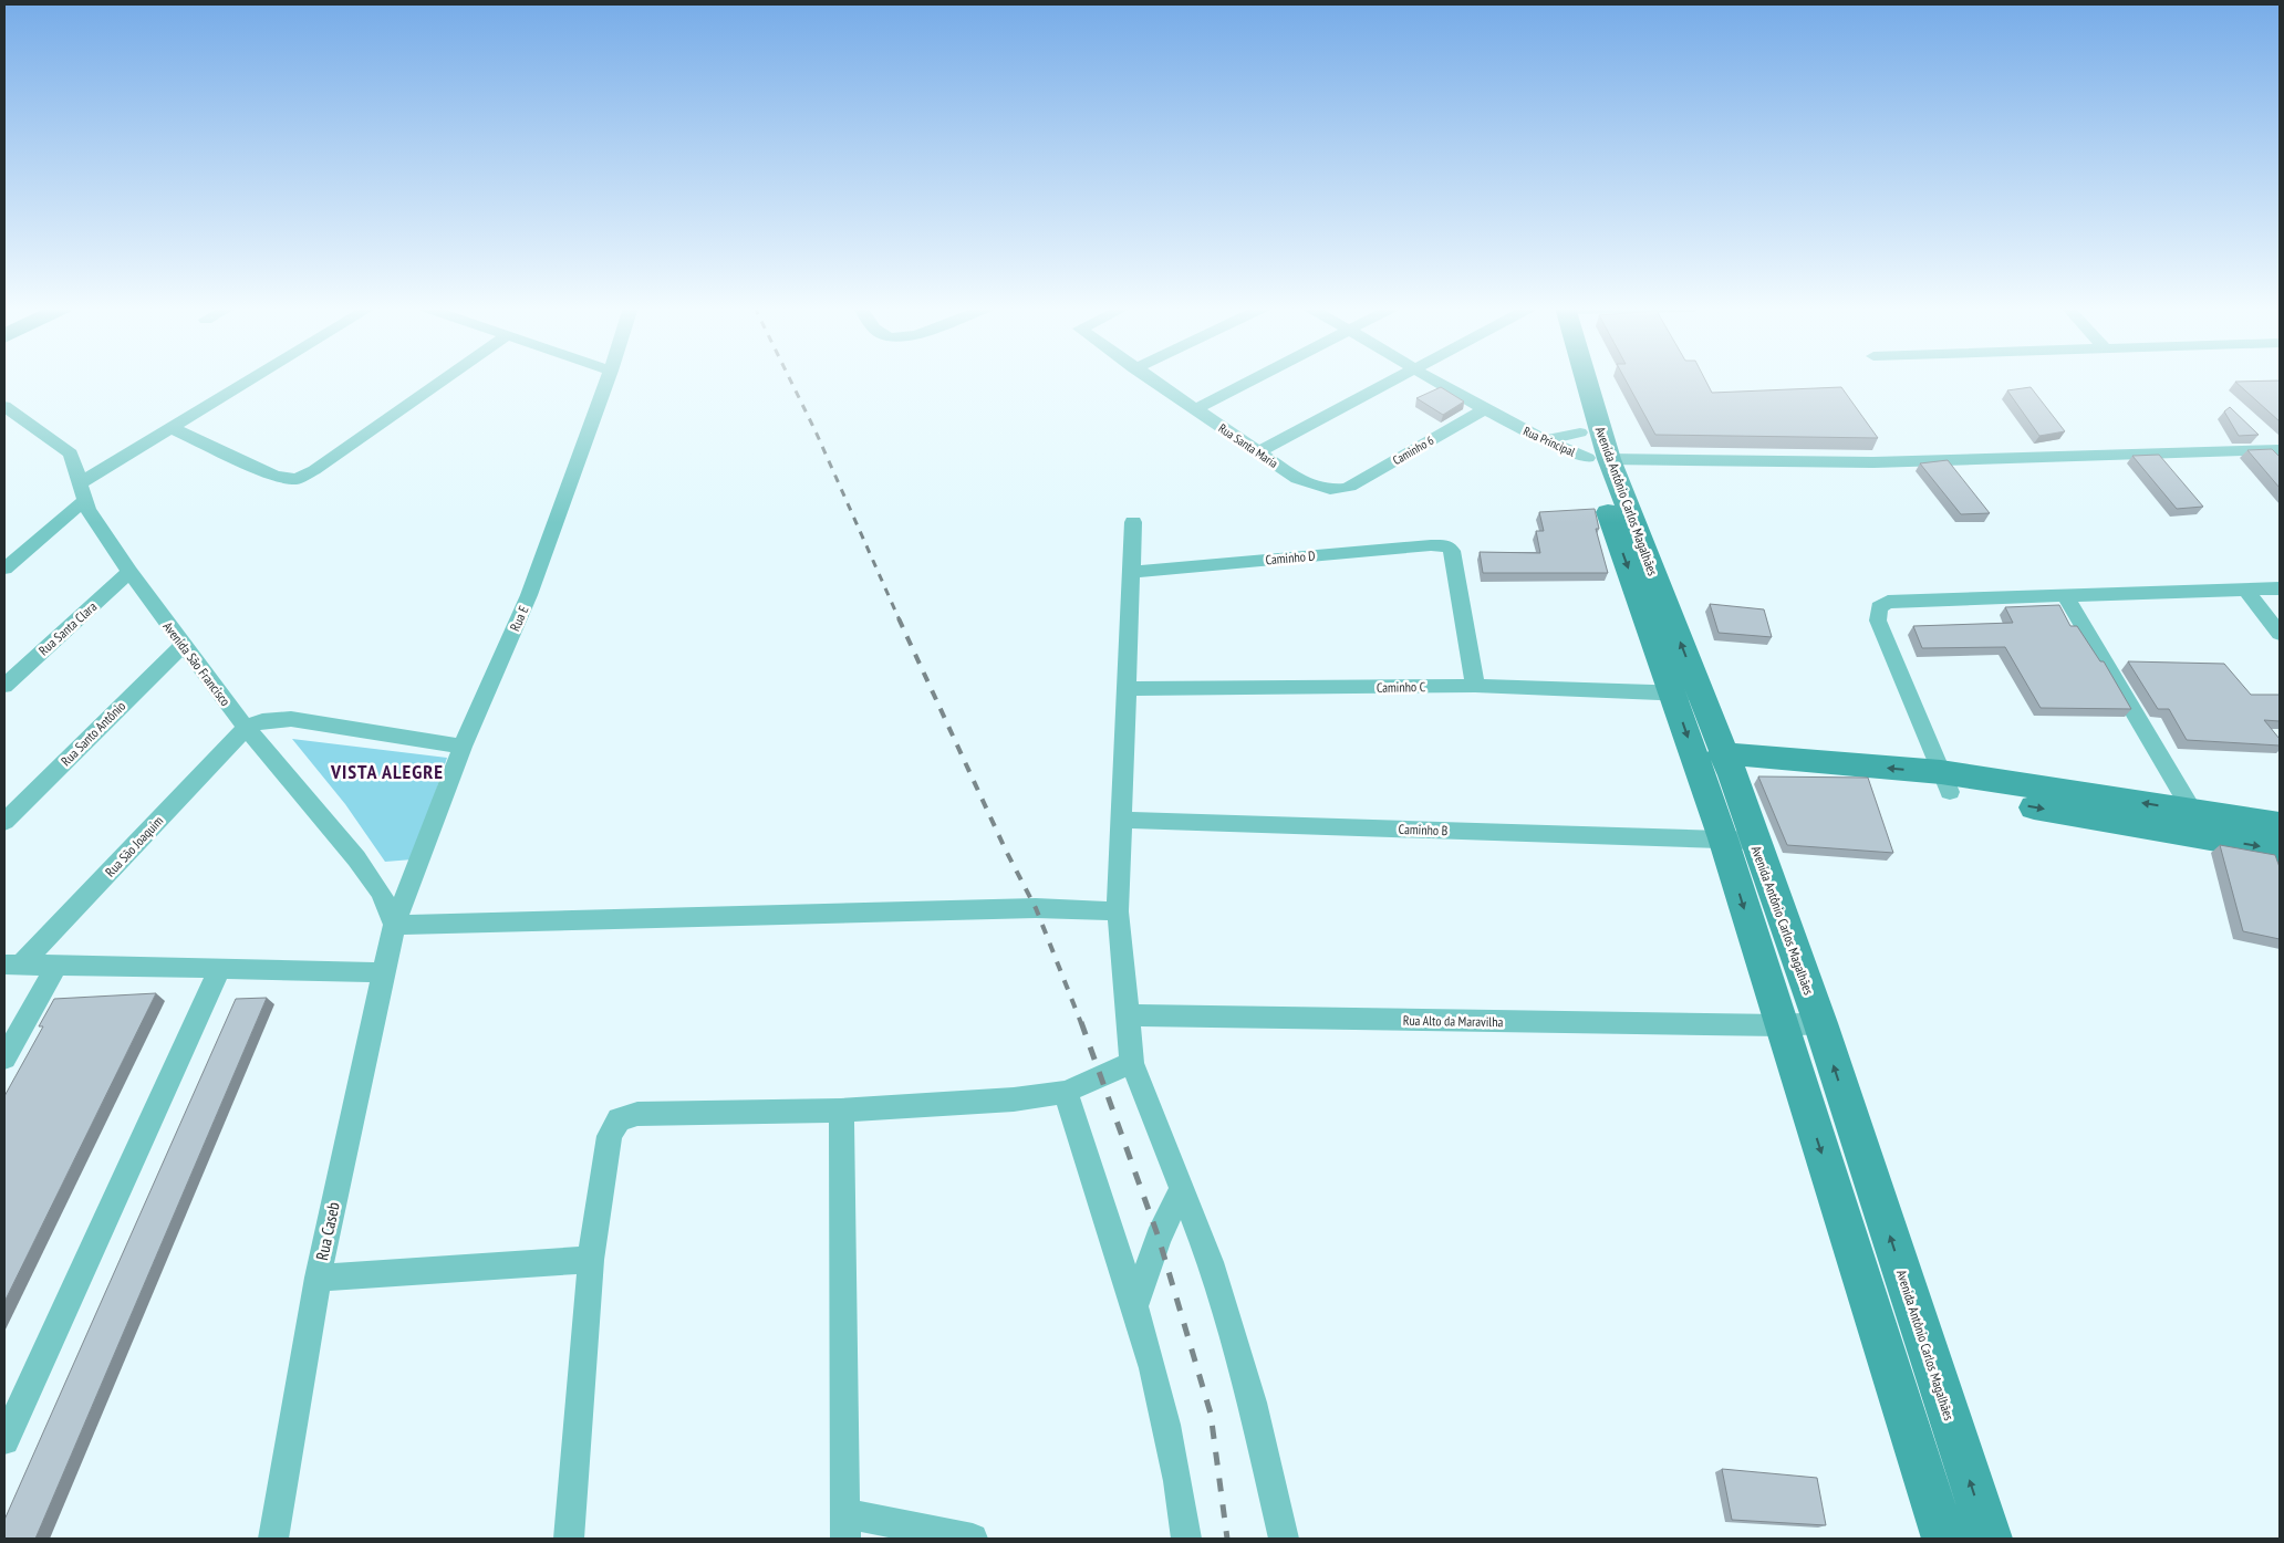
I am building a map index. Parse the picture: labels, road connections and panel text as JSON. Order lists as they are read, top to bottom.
{
  "streets": {
    "main road": ["Avenida Antônio Carlos Magalhães"],
    "street": [
      "Rua Principal",
      "Rua Santa Maria",
      "Caminho 6",
      "Caminho D",
      "Rua E",
      "Rua Santa Clara",
      "Avenida São Francisco",
      "Caminho C",
      "Rua Santo Antônio",
      "Caminho B",
      "Rua São Joaquim",
      "Rua Alto da Maravilha",
      "Rua Caseb"
    ]
  },
  "crossings": [
    ["Rua Principal", "Caminho 6"],
    ["Rua Principal", "Avenida Antônio Carlos Magalhães"],
    ["Rua Santa Maria", "Caminho 6"],
    ["Avenida Antônio Carlos Magalhães", "Caminho C"],
    ["Avenida Antônio Carlos Magalhães", "Caminho B"],
    ["Avenida Antônio Carlos Magalhães", "Rua Alto da Maravilha"],
    ["Caminho D", "Caminho C"],
    ["Rua E", "Avenida São Francisco"],
    ["Rua E", "Rua Caseb"],
    ["Rua Santa Clara", "Avenida São Francisco"],
    ["Avenida São Francisco", "Rua Santo Antônio"],
    ["Avenida São Francisco", "Rua São Joaquim"],
    ["Avenida São Francisco", "Rua Caseb"]
  ],
  "districts": ["VISTA ALEGRE"]
}
